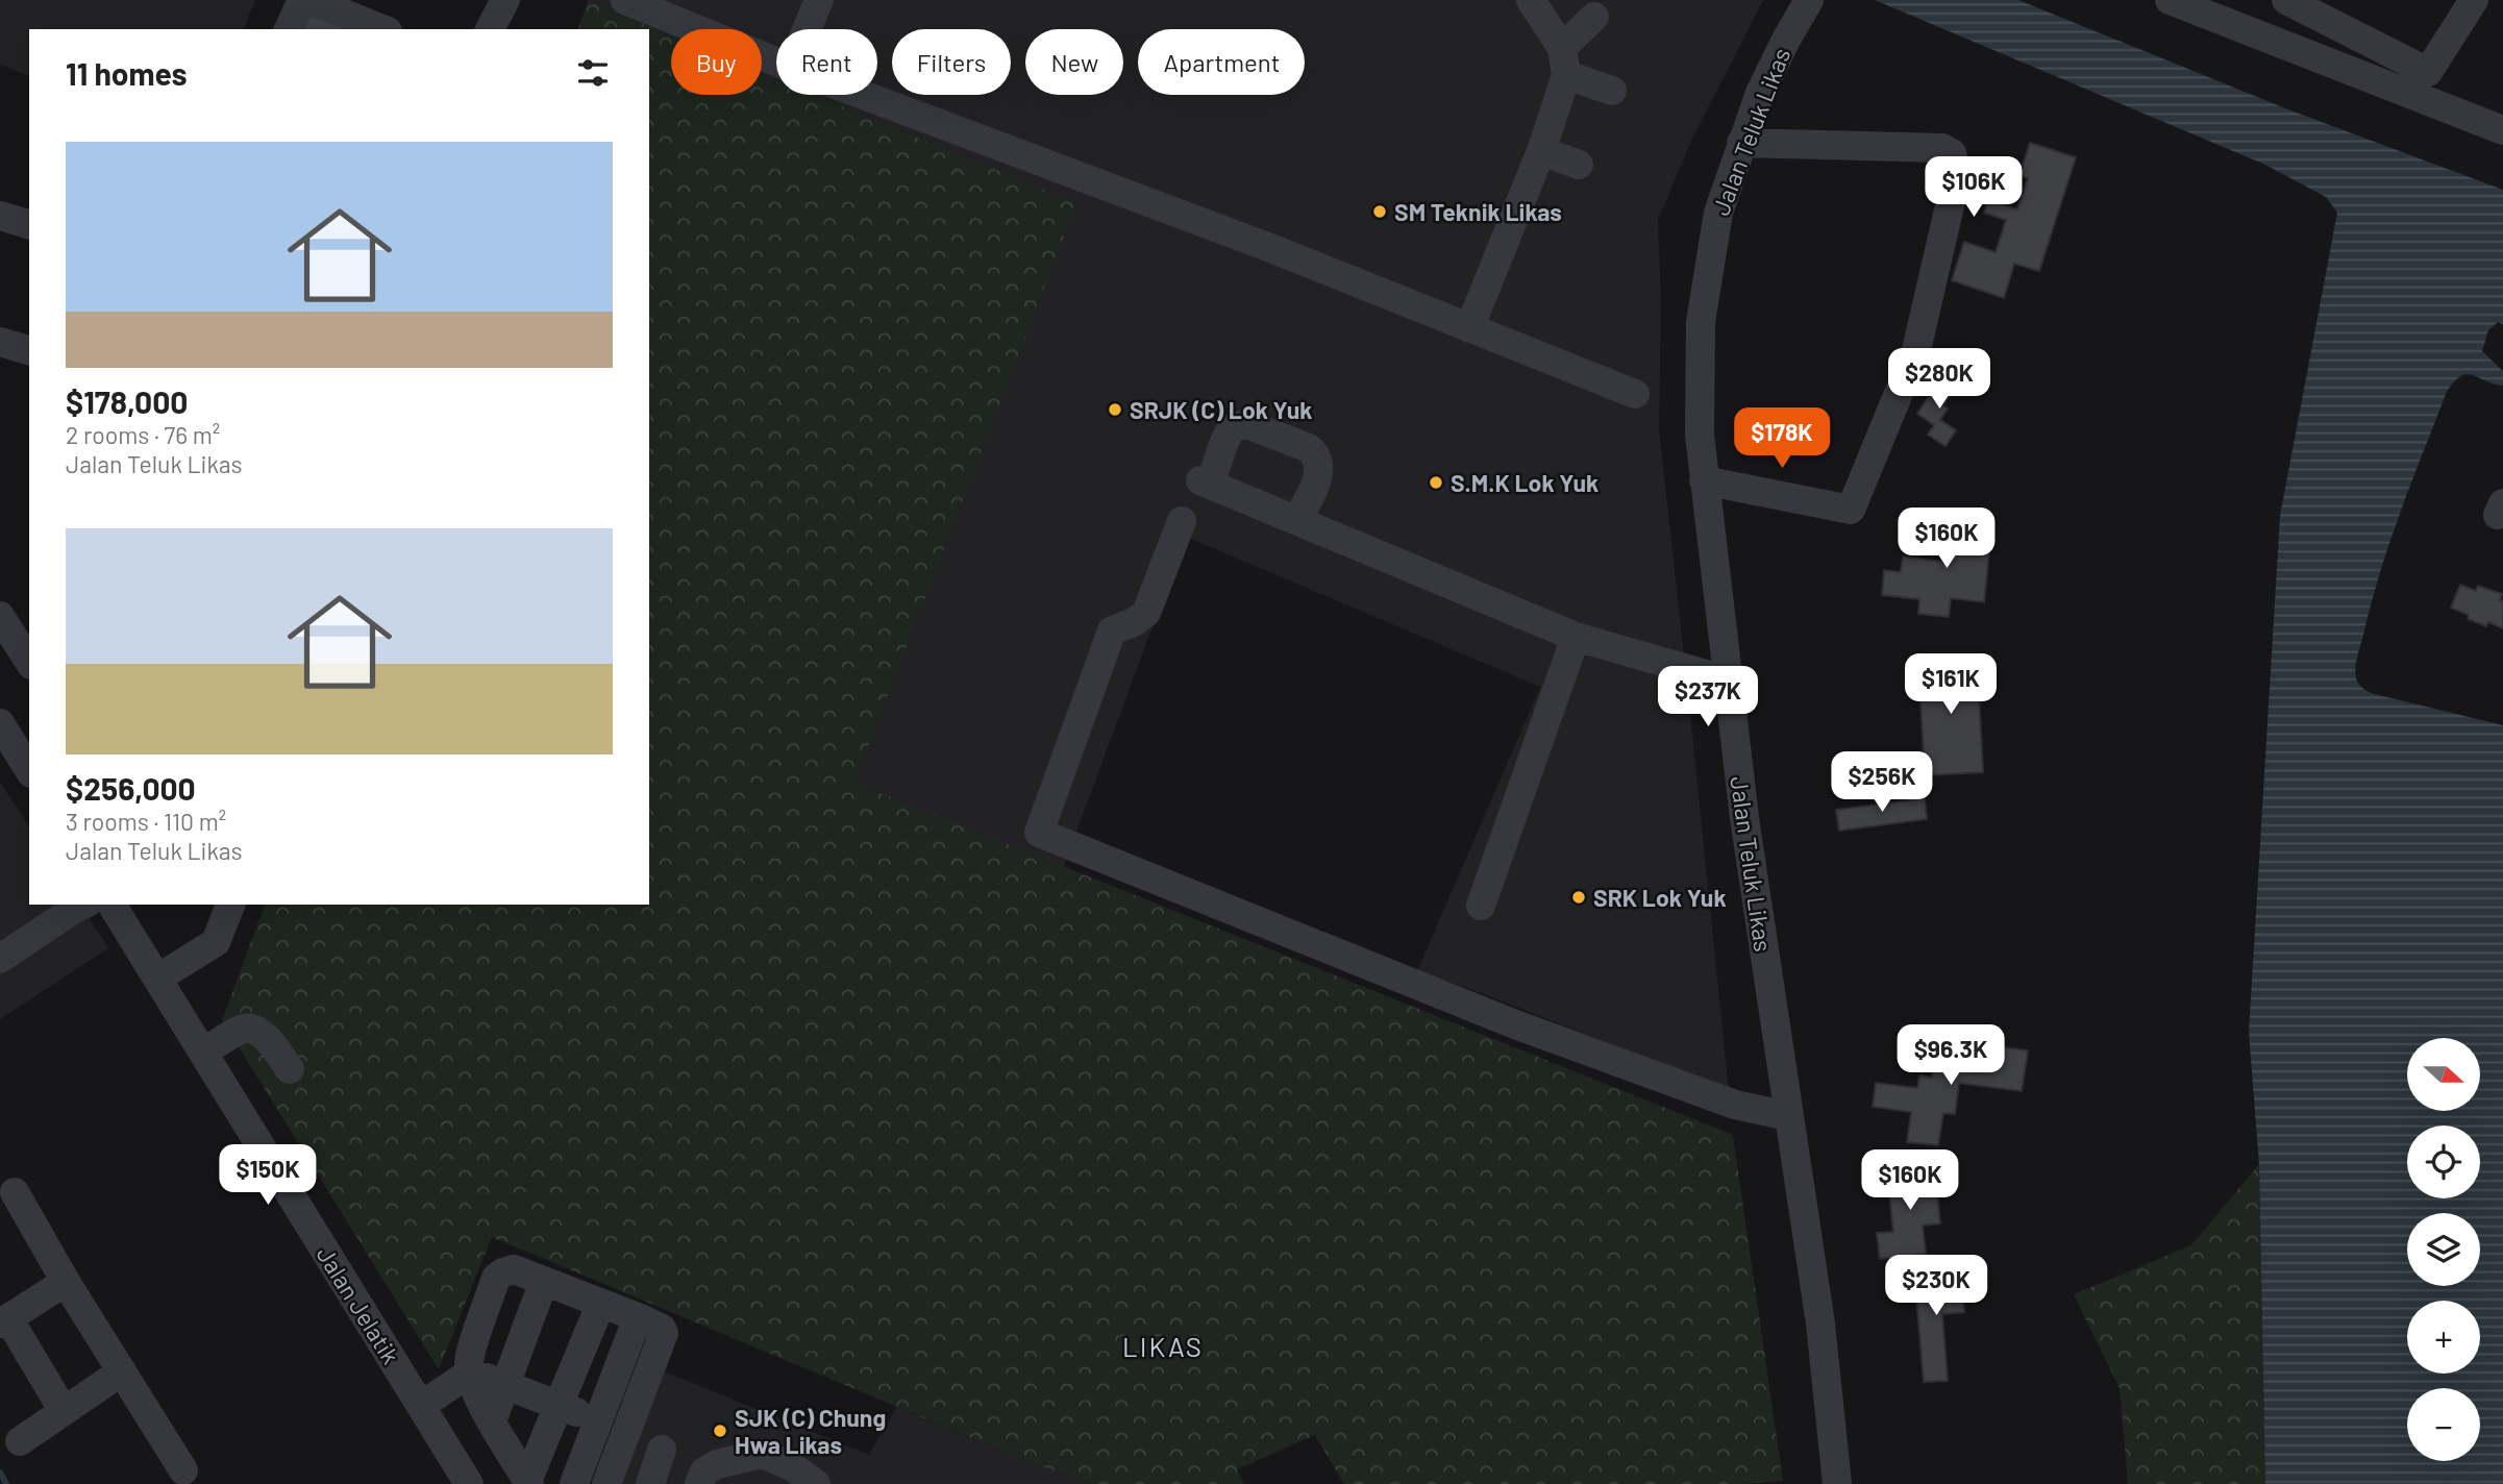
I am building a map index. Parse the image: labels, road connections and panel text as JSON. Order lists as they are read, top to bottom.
{
  "streets": {
    "street": ["Jalan Teluk Likas", "Jalan Jelatik"]
  },
  "districts": ["LIKAS"],
  "places": [
    "SM Teknik Likas",
    "SRJK (C) Lok Yuk",
    "S.M.K Lok Yuk",
    "SRK Lok Yuk",
    "SJK (C) Chung Hwa Likas"
  ],
  "north": "right",
  "page": {
    "chip": [
      "Buy",
      "Rent",
      "Filters",
      "New",
      "Apartment"
    ],
    "heading": "11 homes",
    "list": [
      {
        "name": "$178,000",
        "note": "2 rooms · 76 m² · Jalan Teluk Likas"
      },
      {
        "name": "$256,000",
        "note": "3 rooms · 110 m² · Jalan Teluk Likas"
      }
    ],
    "price": [
      "$106K",
      "$280K",
      "$178K",
      "$160K",
      "$161K",
      "$237K",
      "$256K",
      "$96.3K",
      "$150K",
      "$160K",
      "$230K"
    ],
    "map_buttons": ["+", "−"]
  }
}
